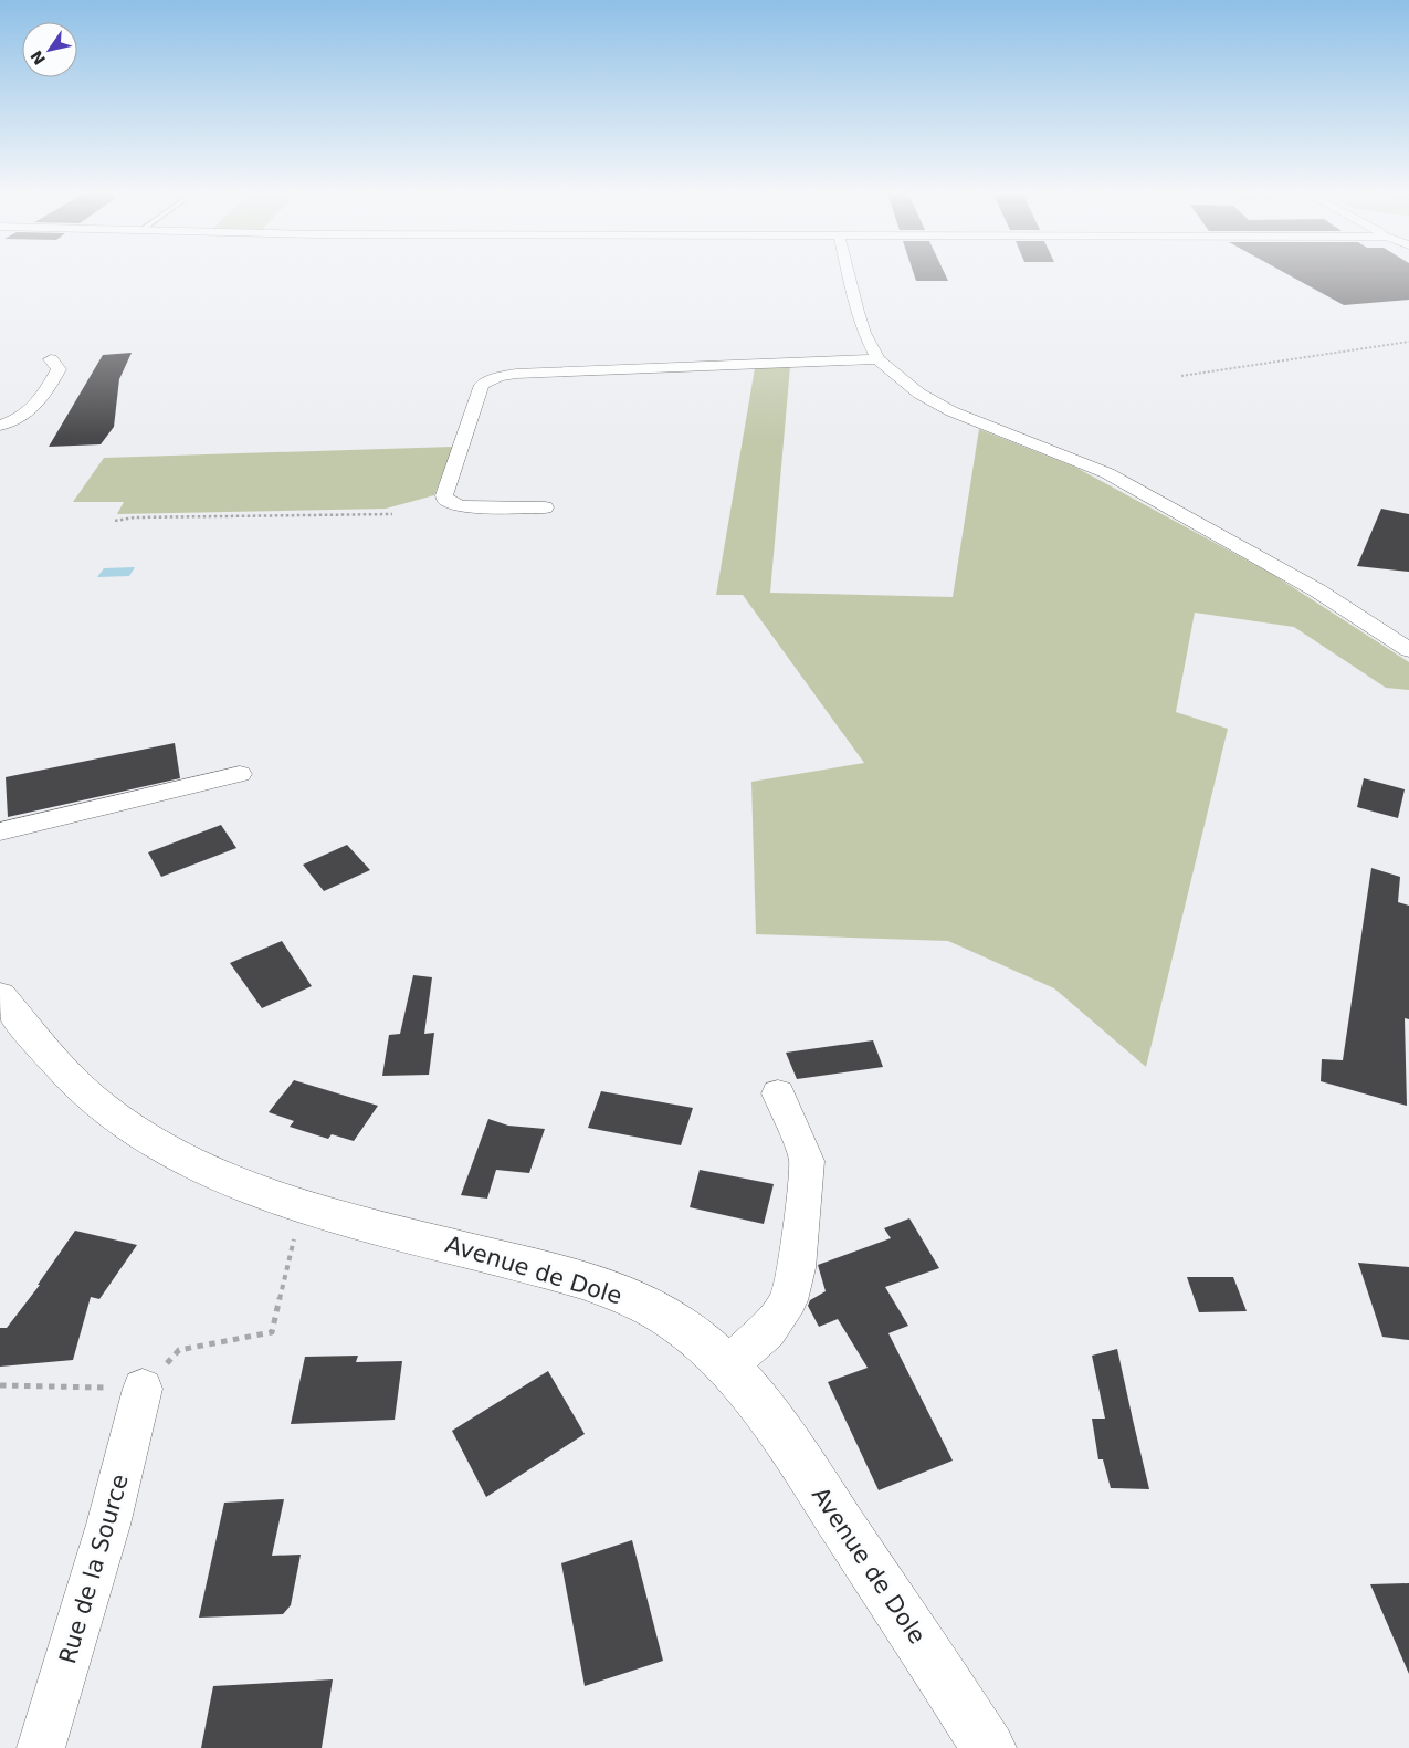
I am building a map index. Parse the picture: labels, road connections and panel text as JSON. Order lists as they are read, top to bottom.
{
  "streets": {
    "main road": ["Avenue de Dole"],
    "street": ["Rue de la Source"]
  },
  "north": "bottom left"
}
